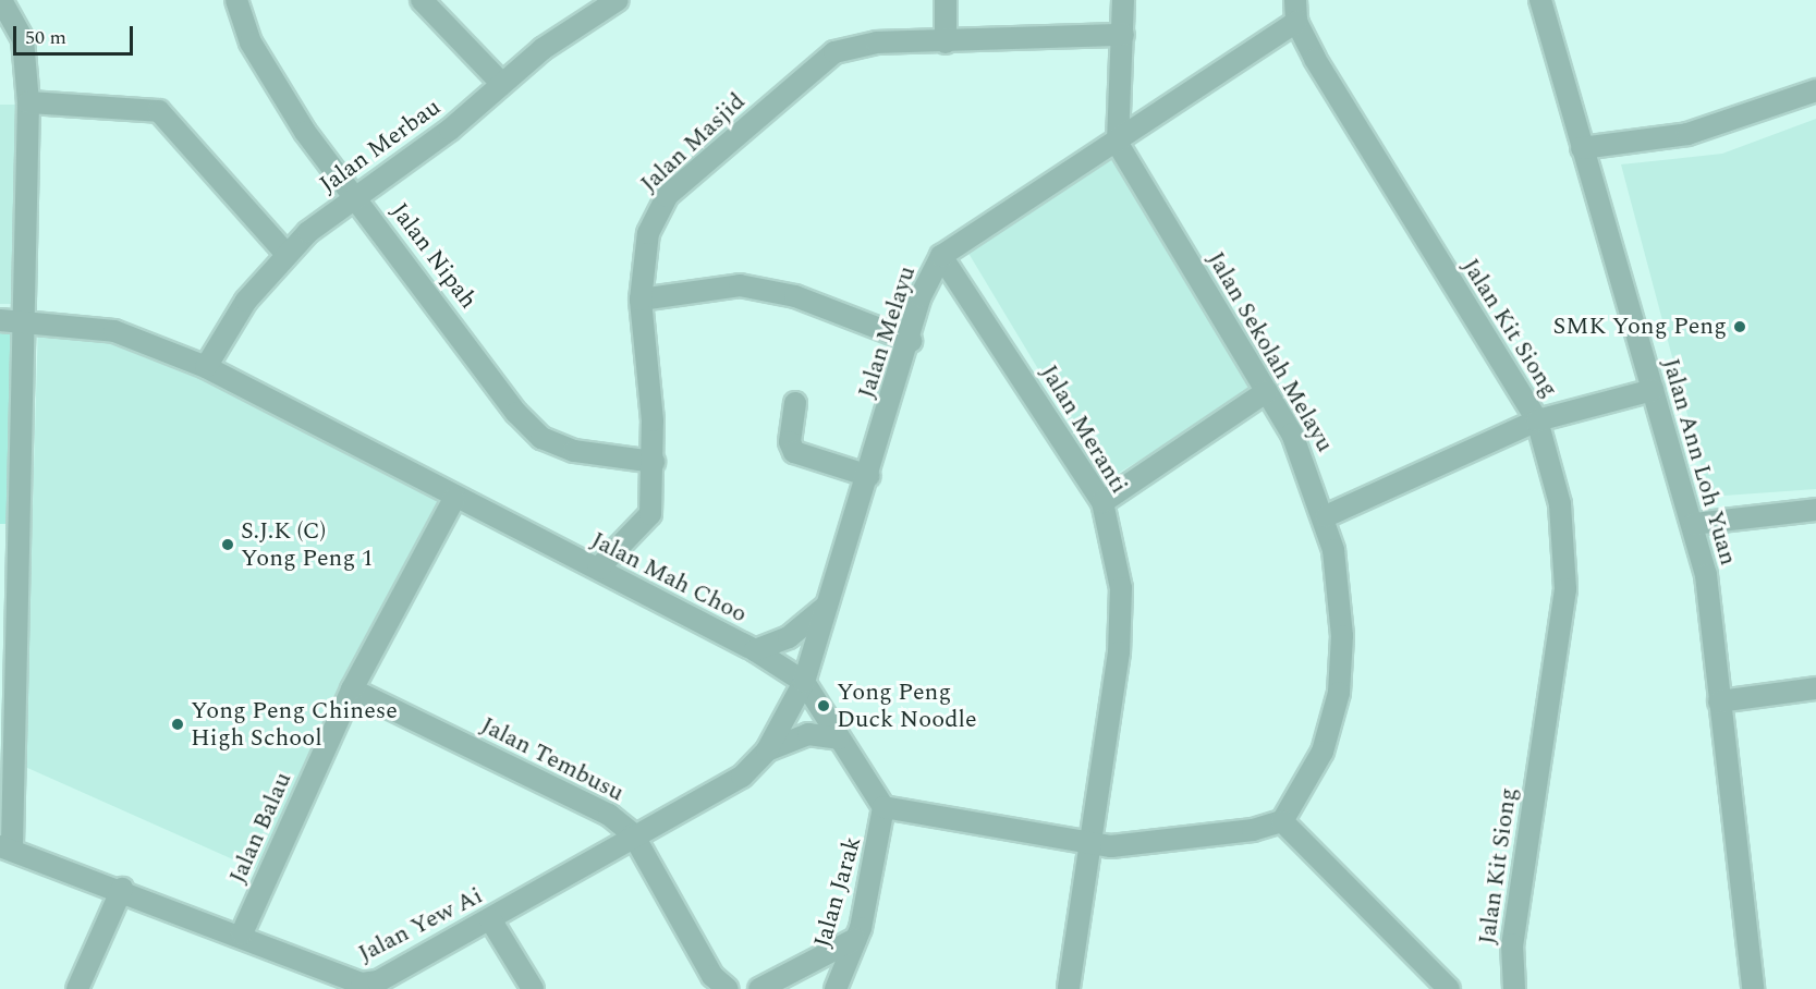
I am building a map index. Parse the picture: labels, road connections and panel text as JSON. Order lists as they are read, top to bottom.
{
  "streets": {
    "street": [
      "Jalan Masjid",
      "Jalan Merbau",
      "Jalan Nipah",
      "Jalan Kit Siong",
      "Jalan Melayu",
      "Jalan Sekolah Melayu",
      "Jalan Meranti",
      "Jalan Ann Loh Yuan",
      "Jalan Mah Choo",
      "Jalan Tembusu",
      "Jalan Balau",
      "Jalan Jarak",
      "Jalan Yew Ai"
    ]
  },
  "crossings": [
    ["Jalan Masjid", "Jalan Nipah"],
    ["Jalan Masjid", "Jalan Mah Choo"],
    ["Jalan Merbau", "Jalan Nipah"],
    ["Jalan Merbau", "Jalan Mah Choo"],
    ["Jalan Kit Siong", "Jalan Melayu"],
    ["Jalan Melayu", "Jalan Sekolah Melayu"],
    ["Jalan Melayu", "Jalan Meranti"],
    ["Jalan Melayu", "Jalan Mah Choo"],
    ["Jalan Melayu", "Jalan Yew Ai"],
    ["Jalan Mah Choo", "Jalan Balau"],
    ["Jalan Mah Choo", "Jalan Jarak"],
    ["Jalan Mah Choo", "Jalan Yew Ai"],
    ["Jalan Tembusu", "Jalan Balau"],
    ["Jalan Tembusu", "Jalan Yew Ai"],
    ["Jalan Balau", "Jalan Yew Ai"]
  ],
  "places": [
    "SMK Yong Peng",
    "S.J.K (C) Yong Peng 1",
    "Yong Peng Duck Noodle",
    "Yong Peng Chinese High School"
  ],
  "scale_bar": "50 m"
}
